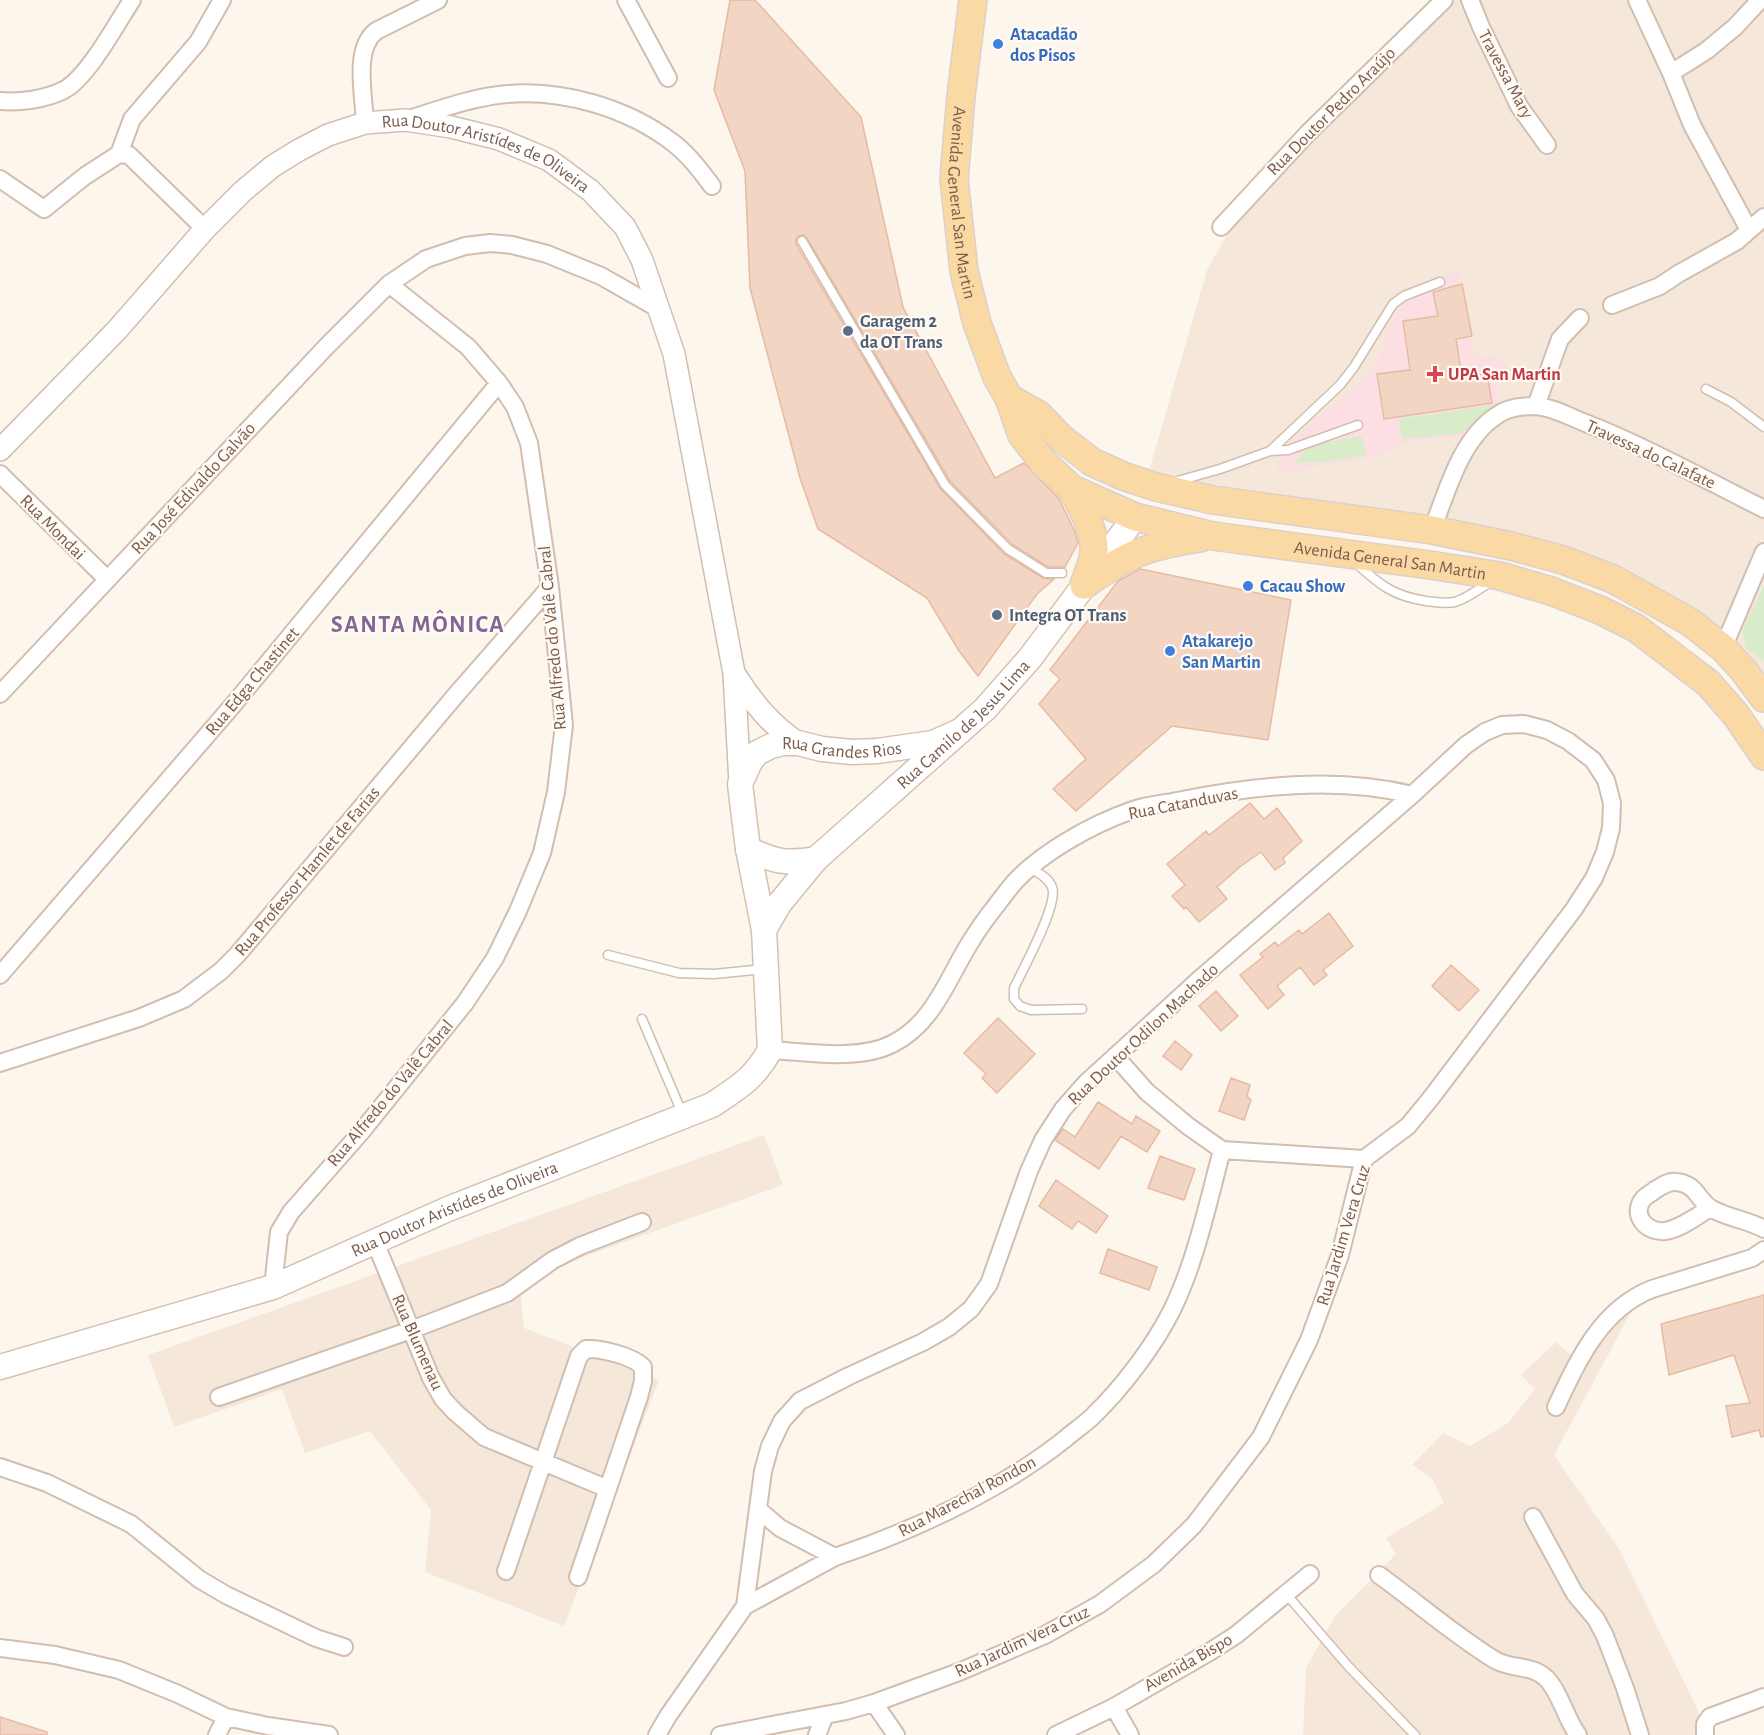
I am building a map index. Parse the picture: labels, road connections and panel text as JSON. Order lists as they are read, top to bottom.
{
  "streets": {
    "main road": [
      "Rua Doutor Aristídes de Oliveira",
      "Avenida General San Martin",
      "Rua Camilo de Jesus Lima",
      "Rua Grandes Rios"
    ],
    "street": [
      "Travessa Mary",
      "Rua Doutor Pedro Araújo",
      "Travessa do Calafate",
      "Rua José Edivaldo Galvão",
      "Rua Mondai",
      "Rua Alfredo do Valê Cabral",
      "Rua Edga Chastinet",
      "Rua Catanduvas",
      "Rua Professor Hamlet de Farias",
      "Rua Doutor Odilon Machado",
      "Rua Jardim Vera Cruz",
      "Rua Blumenau",
      "Rua Marechal Rondon",
      "Avenida Bispo"
    ]
  },
  "crossings": [
    ["Rua Doutor Aristídes de Oliveira", "Rua José Edivaldo Galvão"],
    ["Rua Doutor Aristídes de Oliveira", "Rua Alfredo do Valê Cabral"],
    ["Rua Doutor Aristídes de Oliveira", "Rua Grandes Rios"],
    ["Rua Doutor Aristídes de Oliveira", "Rua Catanduvas"],
    ["Rua Doutor Aristídes de Oliveira", "Rua Blumenau"],
    ["Avenida General San Martin", "Rua Camilo de Jesus Lima"],
    ["Rua José Edivaldo Galvão", "Rua Mondai"],
    ["Rua José Edivaldo Galvão", "Rua Alfredo do Valê Cabral"],
    ["Rua Alfredo do Valê Cabral", "Rua Edga Chastinet"],
    ["Rua Alfredo do Valê Cabral", "Rua Professor Hamlet de Farias"],
    ["Rua Camilo de Jesus Lima", "Rua Grandes Rios"],
    ["Rua Catanduvas", "Rua Doutor Odilon Machado"],
    ["Rua Doutor Odilon Machado", "Rua Jardim Vera Cruz"],
    ["Rua Doutor Odilon Machado", "Rua Marechal Rondon"]
  ],
  "districts": ["SANTA MÔNICA"],
  "places": {
    "other": [
      "Atacadão dos Pisos",
      "Garagem 2 da OT Trans",
      "Cacau Show",
      "Integra OT Trans",
      "Atakarejo San Martin"
    ],
    "health": ["UPA San Martin"]
  }
}
